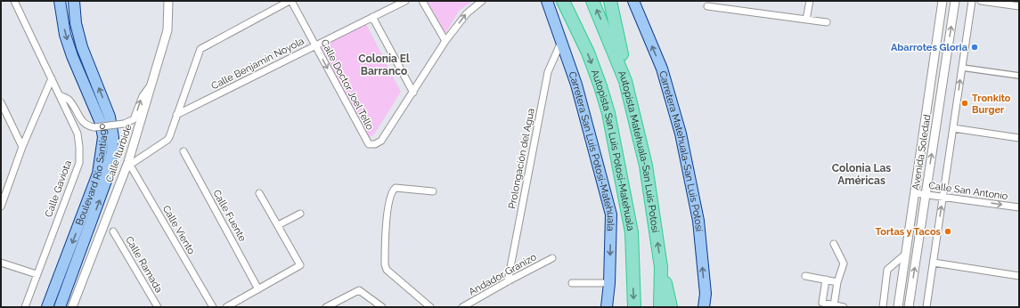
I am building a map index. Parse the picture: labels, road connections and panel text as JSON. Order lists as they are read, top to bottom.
{
  "streets": {
    "highway": ["Autopista San Luis Potosí-Matehuala", "Autopista Matehuala-San Luis Potosí"],
    "main road": ["Carretera Matehuala-San Luis Potosí", "Carretera San Luis Potosí-Matehuala", "Boulevard Río Santiago"],
    "street": [
      "Calle Benjamín Noyola",
      "Calle Doctor Joel Tello",
      "Avenida Soledad",
      "Calle Iturbide",
      "Prolongación del Agua",
      "Calle Gaviota",
      "Calle San Antonio",
      "Calle Fuente",
      "Calle Viento",
      "Calle Ramada",
      "Andador Granizo"
    ]
  },
  "crossings": [
    ["Calle Benjamín Noyola", "Calle Doctor Joel Tello"],
    ["Carretera San Luis Potosí-Matehuala", "Prolongación del Agua"],
    ["Avenida Soledad", "Calle San Antonio"],
    ["Calle Iturbide", "Calle Viento"],
    ["Prolongación del Agua", "Andador Granizo"]
  ],
  "one_way": ["Carretera Matehuala-San Luis Potosí", "Carretera San Luis Potosí-Matehuala", "Calle San Antonio"],
  "districts": ["Colonia El Barranco", "Colonia Las Américas"],
  "places": ["Abarrotes Gloria", "Tronkito Burger", "Tortas y Tacos"]
}
